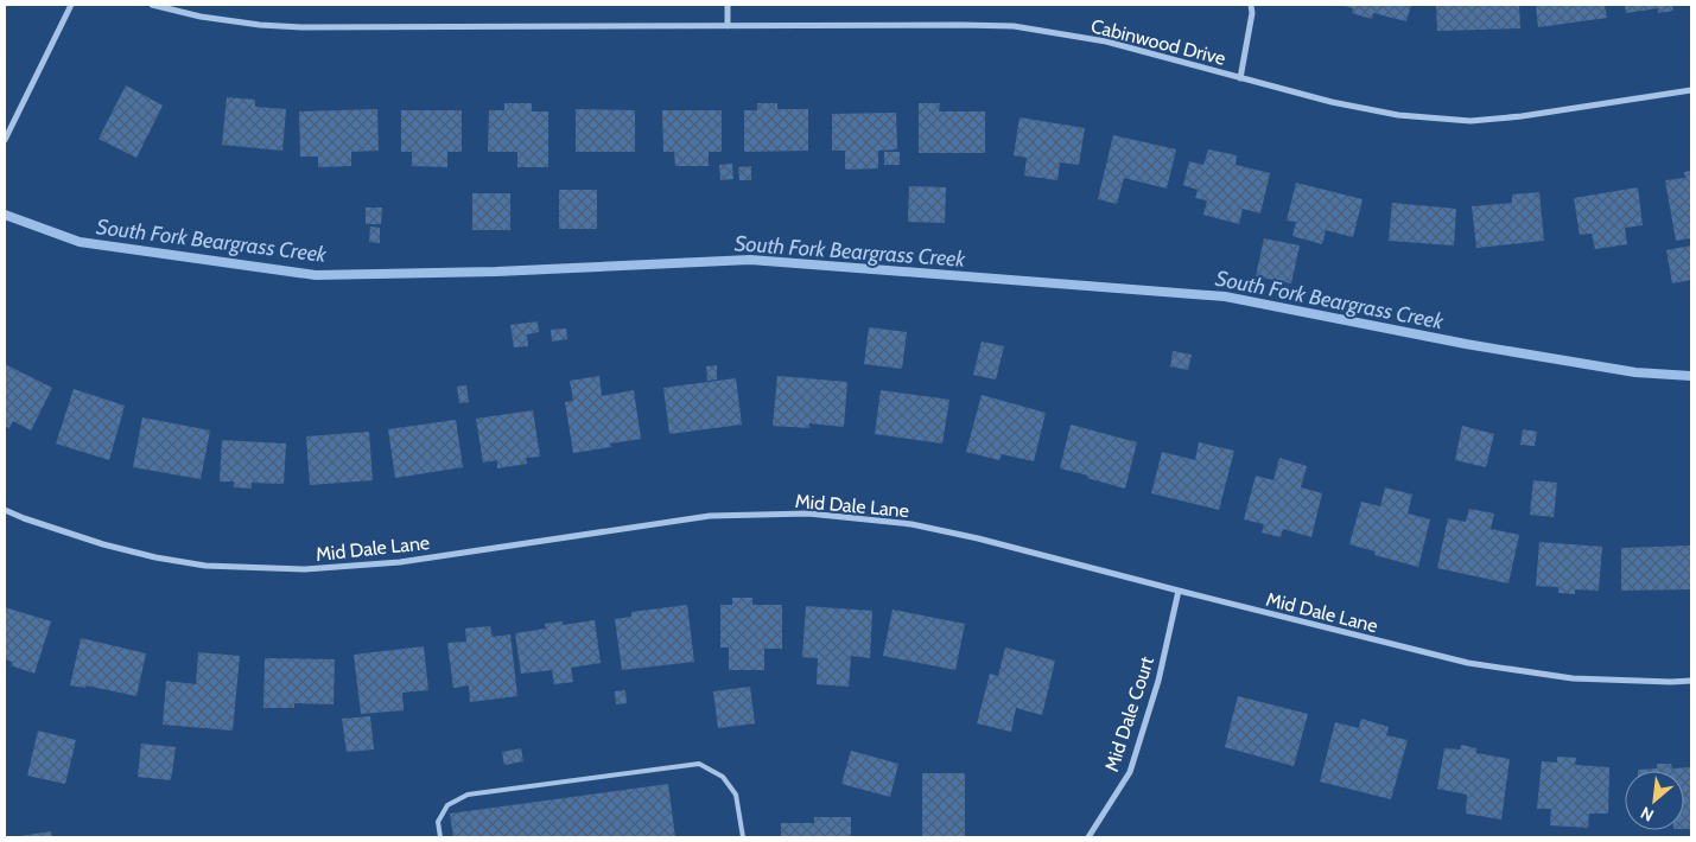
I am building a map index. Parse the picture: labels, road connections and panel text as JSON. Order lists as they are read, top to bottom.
{
  "streets": {
    "street": ["Cabinwood Drive", "Mid Dale Lane", "Mid Dale Court"]
  },
  "crossings": [
    ["Mid Dale Lane", "Mid Dale Court"]
  ],
  "water": ["South Fork Beargrass Creek"],
  "north": "bottom left"
}
